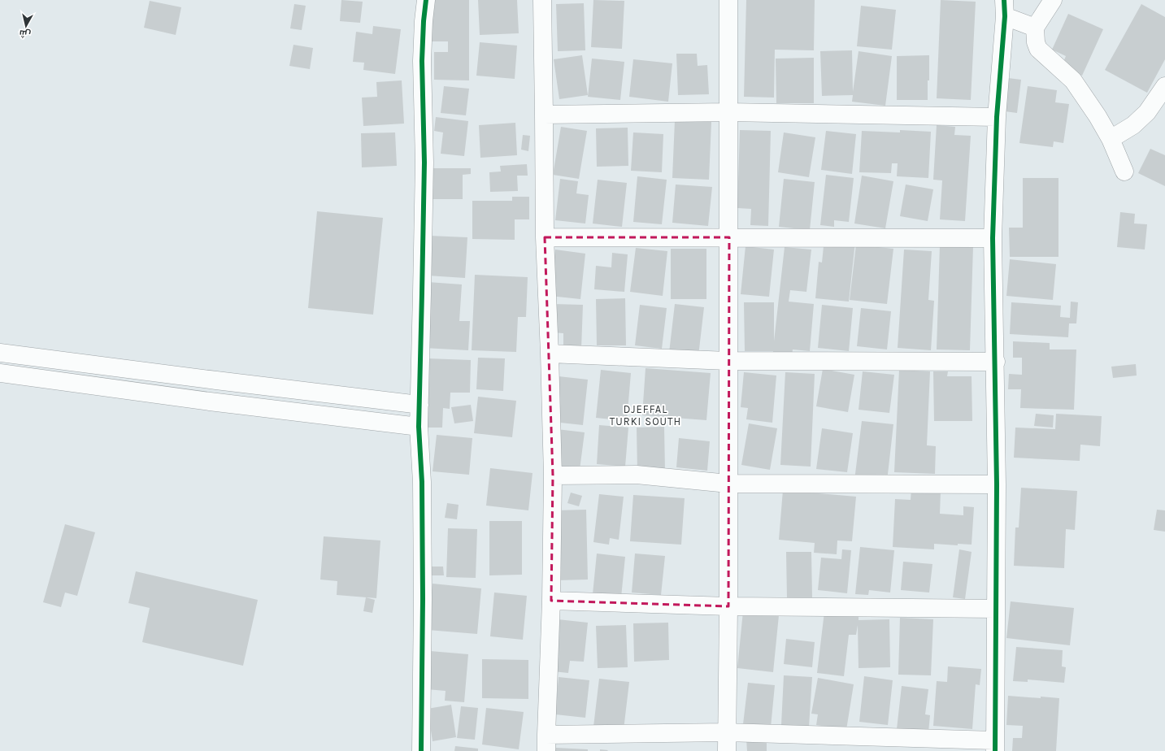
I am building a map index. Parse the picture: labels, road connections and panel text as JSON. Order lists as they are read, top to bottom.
{
  "districts": ["DJEFFAL TURKI SOUTH"],
  "north": "bottom"
}
